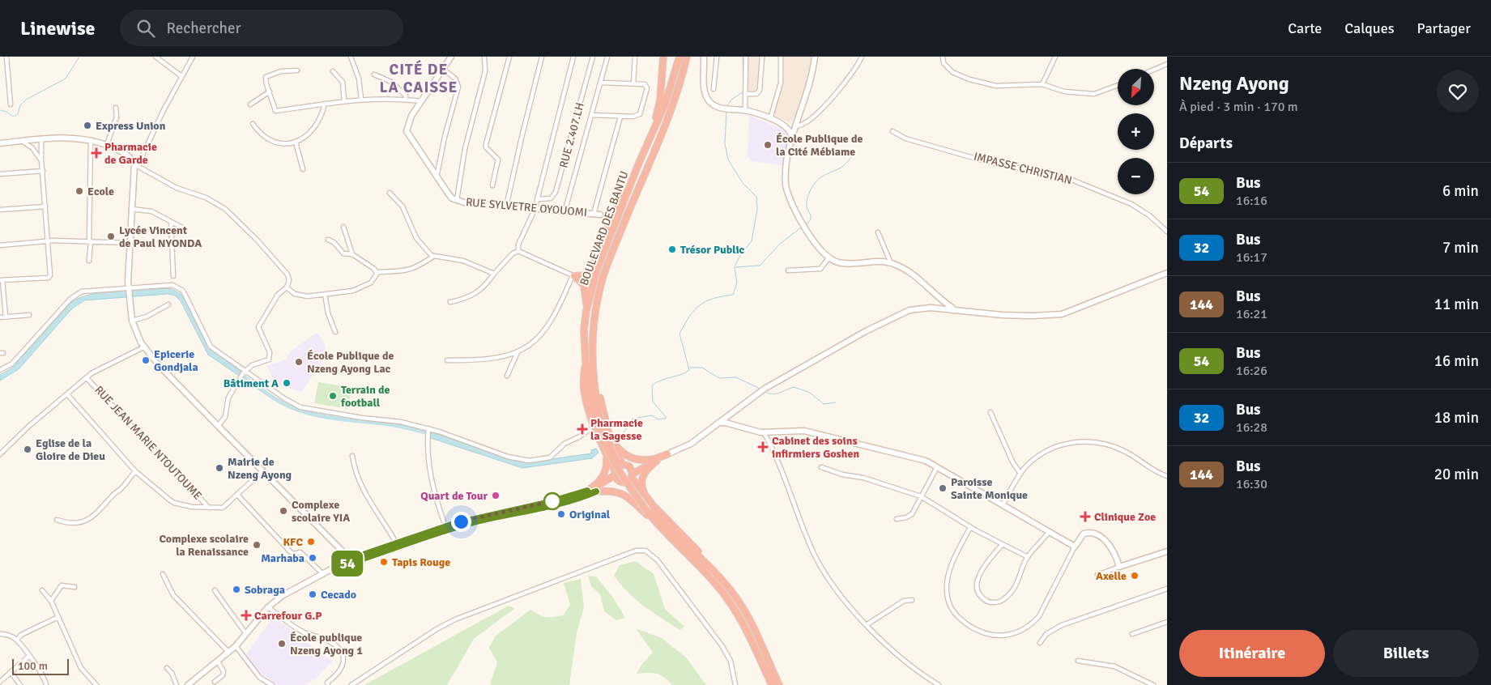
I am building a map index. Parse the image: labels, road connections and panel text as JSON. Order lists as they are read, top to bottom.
{
  "streets": {
    "highway": ["BOULEVARD DES BANTU"],
    "street": [
      "RUE 2.407.LH",
      "IMPASSE CHRISTIAN",
      "RUE SYLVETRE OYOUOMI",
      "RUE JEAN MARIE NTOUTOUME"
    ]
  },
  "districts": ["CITÉ DE LA CAISSE"],
  "places": {
    "other": [
      "Express Union",
      "École Publique de la Cité Mébiame",
      "Ecole",
      "Lycée Vincent de Paul NYONDA",
      "Trésor Public",
      "Epicerie Gondjala",
      "École Publique de Nzeng Ayong Lac",
      "Bâtiment A",
      "Terrain de football",
      "Eglise de la Gloire de Dieu",
      "Mairie de Nzeng Ayong",
      "Paroisse Sainte Monique",
      "Quart de Tour",
      "Complexe scolaire YIA",
      "Original",
      "KFC",
      "Complexe scolaire la Renaissance",
      "Marhaba",
      "Tapis Rouge",
      "Axelle",
      "Sobraga",
      "Cecado",
      "École publique Nzeng Ayong 1"
    ],
    "health": [
      "Pharmacie de Garde",
      "Pharmacie la Sagesse",
      "Cabinet des soins infirmiers Goshen",
      "Clinique Zoe",
      "Carrefour G.P"
    ]
  },
  "lines": ["bus line 54"],
  "scale_bar": "100 m",
  "north": "bottom left",
  "page": {
    "header": "Linewise",
    "search": "Rechercher",
    "nav": ["Carte", "Calques", "Partager"],
    "on_map": "54",
    "heading": [
      ["Nzeng Ayong", "À pied · 3 min · 170 m"],
      "Départs"
    ],
    "map_buttons": ["+", "−"],
    "list": [
      {
        "mark": "54",
        "name": "Bus",
        "note": "16:16",
        "value": "6 min"
      },
      {
        "mark": "32",
        "name": "Bus",
        "note": "16:17",
        "value": "7 min"
      },
      {
        "mark": "144",
        "name": "Bus",
        "note": "16:21",
        "value": "11 min"
      },
      {
        "mark": "54",
        "name": "Bus",
        "note": "16:26",
        "value": "16 min"
      },
      {
        "mark": "32",
        "name": "Bus",
        "note": "16:28",
        "value": "18 min"
      },
      {
        "mark": "144",
        "name": "Bus",
        "note": "16:30",
        "value": "20 min"
      }
    ],
    "buttons": ["Itinéraire", "Billets"],
    "scale": "100 m"
  }
}
